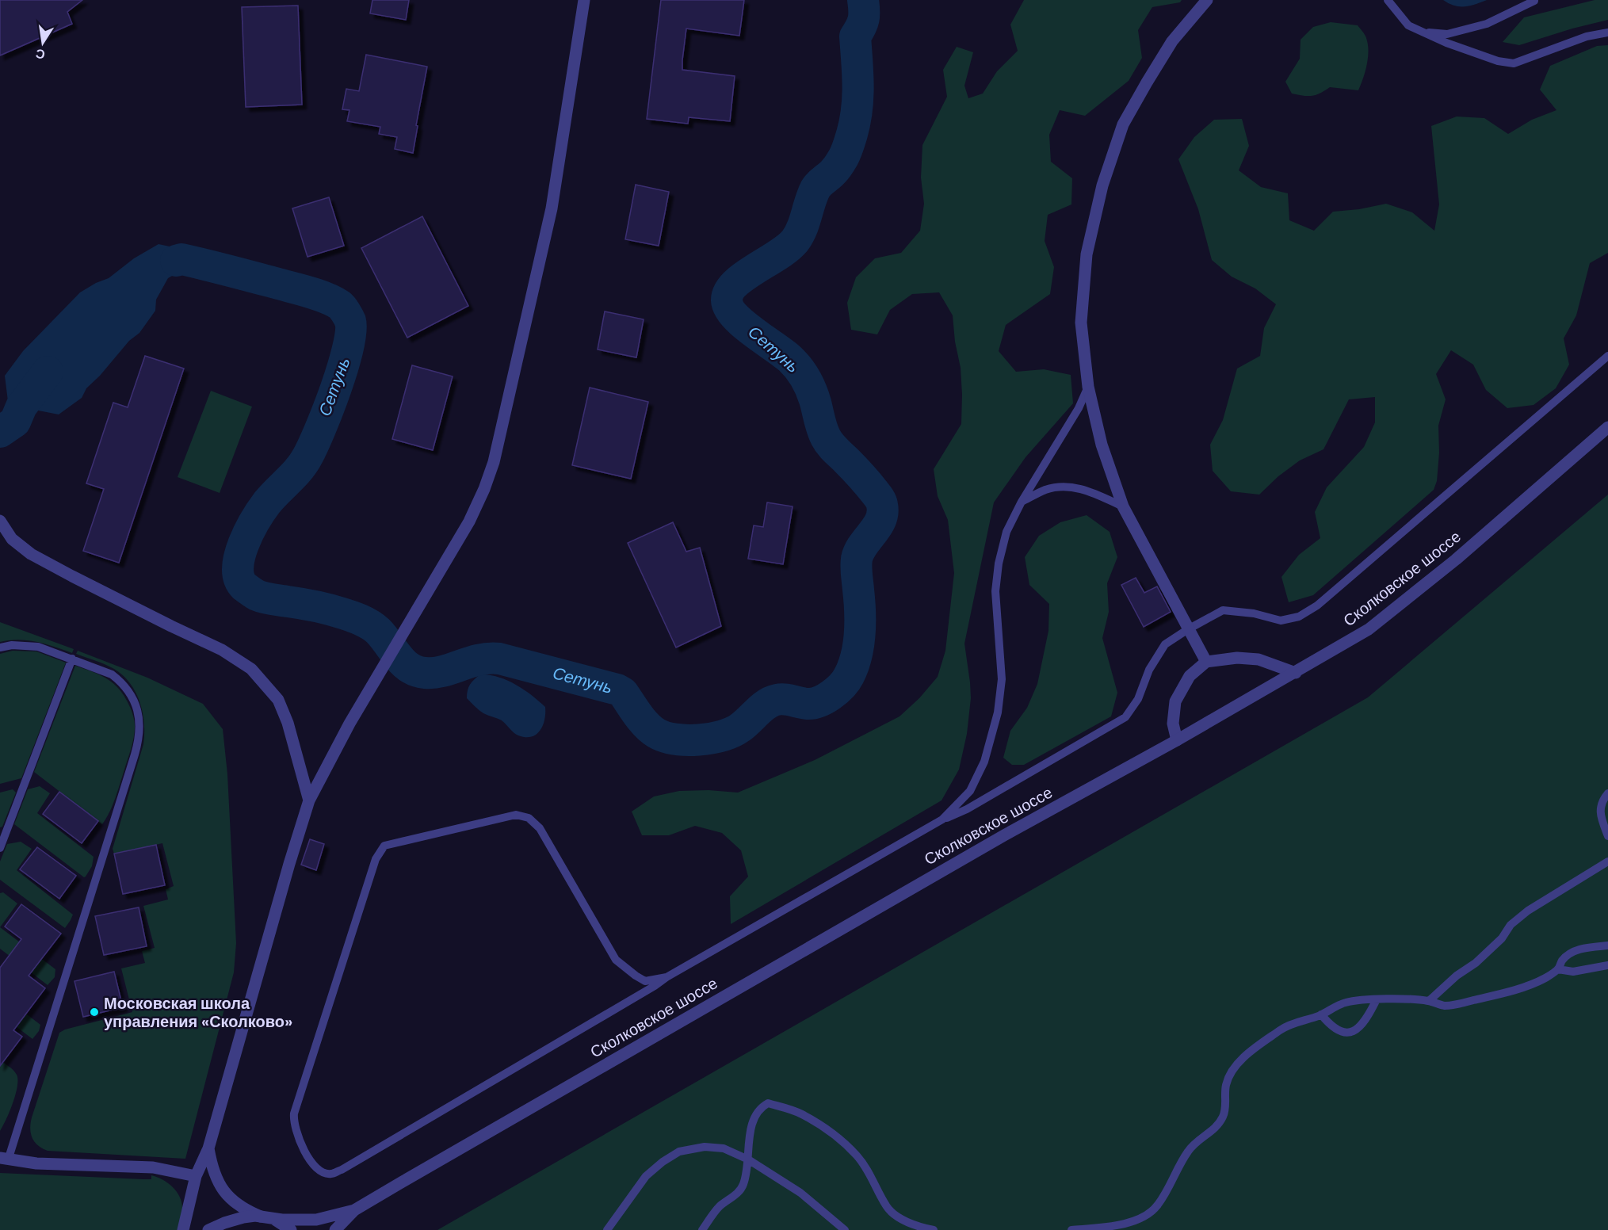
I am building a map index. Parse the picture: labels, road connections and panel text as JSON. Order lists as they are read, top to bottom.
{
  "streets": {
    "street": ["Сколковское шоссе"]
  },
  "water": ["Сетунь"],
  "places": ["Московская школа управления «Сколково»"],
  "north": "bottom"
}
